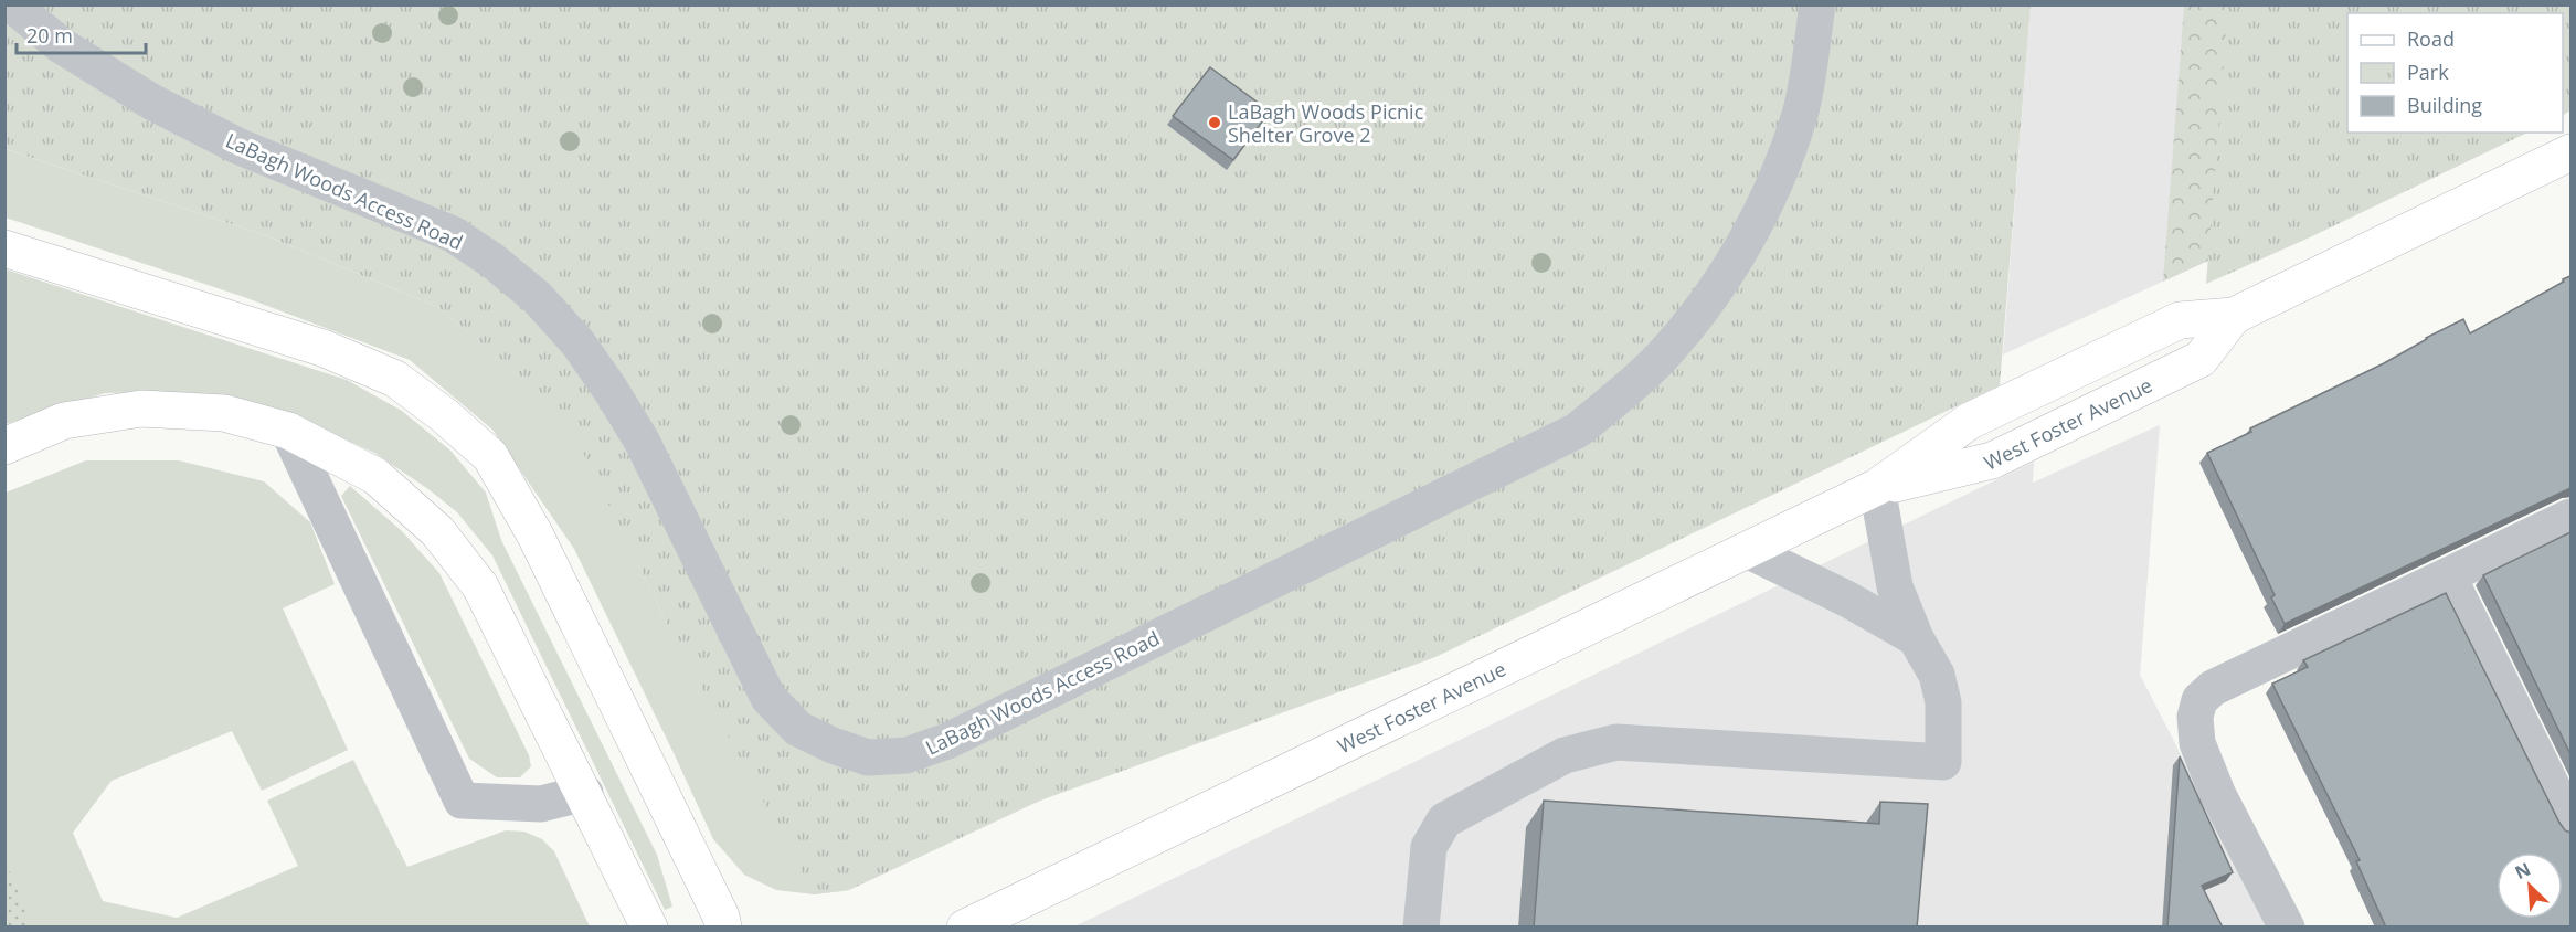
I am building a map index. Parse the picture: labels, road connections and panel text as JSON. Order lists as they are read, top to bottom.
{
  "streets": {
    "main road": ["West Foster Avenue"],
    "street": ["LaBagh Woods Access Road"]
  },
  "places": ["LaBagh Woods Picnic Shelter Grove 2"],
  "legend": ["Road", "Park", "Building"],
  "scale_bar": "20 m",
  "north": "top left"
}
